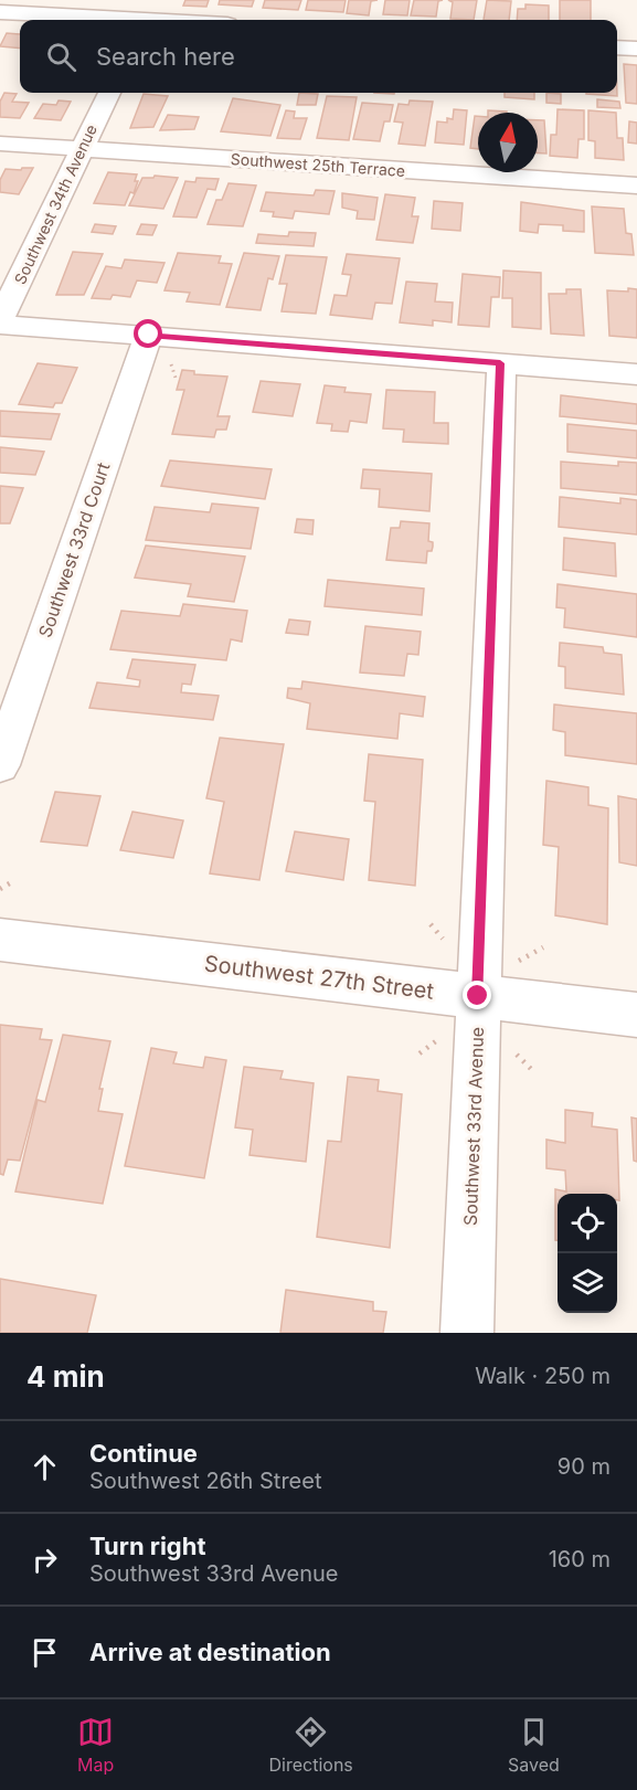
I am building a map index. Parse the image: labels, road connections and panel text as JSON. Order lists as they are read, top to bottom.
{
  "streets": {
    "street": [
      "Southwest 25th Terrace",
      "Southwest 34th Avenue",
      "Southwest 33rd Court",
      "Southwest 27th Street",
      "Southwest 33rd Avenue"
    ]
  },
  "crossings": [
    ["Southwest 25th Terrace", "Southwest 34th Avenue"],
    ["Southwest 27th Street", "Southwest 33rd Avenue"]
  ],
  "north": "top",
  "page": {
    "search": "Search here",
    "heading": ["4 min", "Walk · 250 m"],
    "list": [
      ["Continue", "Southwest 26th Street", "90 m"],
      ["Turn right", "Southwest 33rd Avenue", "160 m"],
      "Arrive at destination"
    ],
    "nav": ["Map", "Directions", "Saved"]
  }
}
